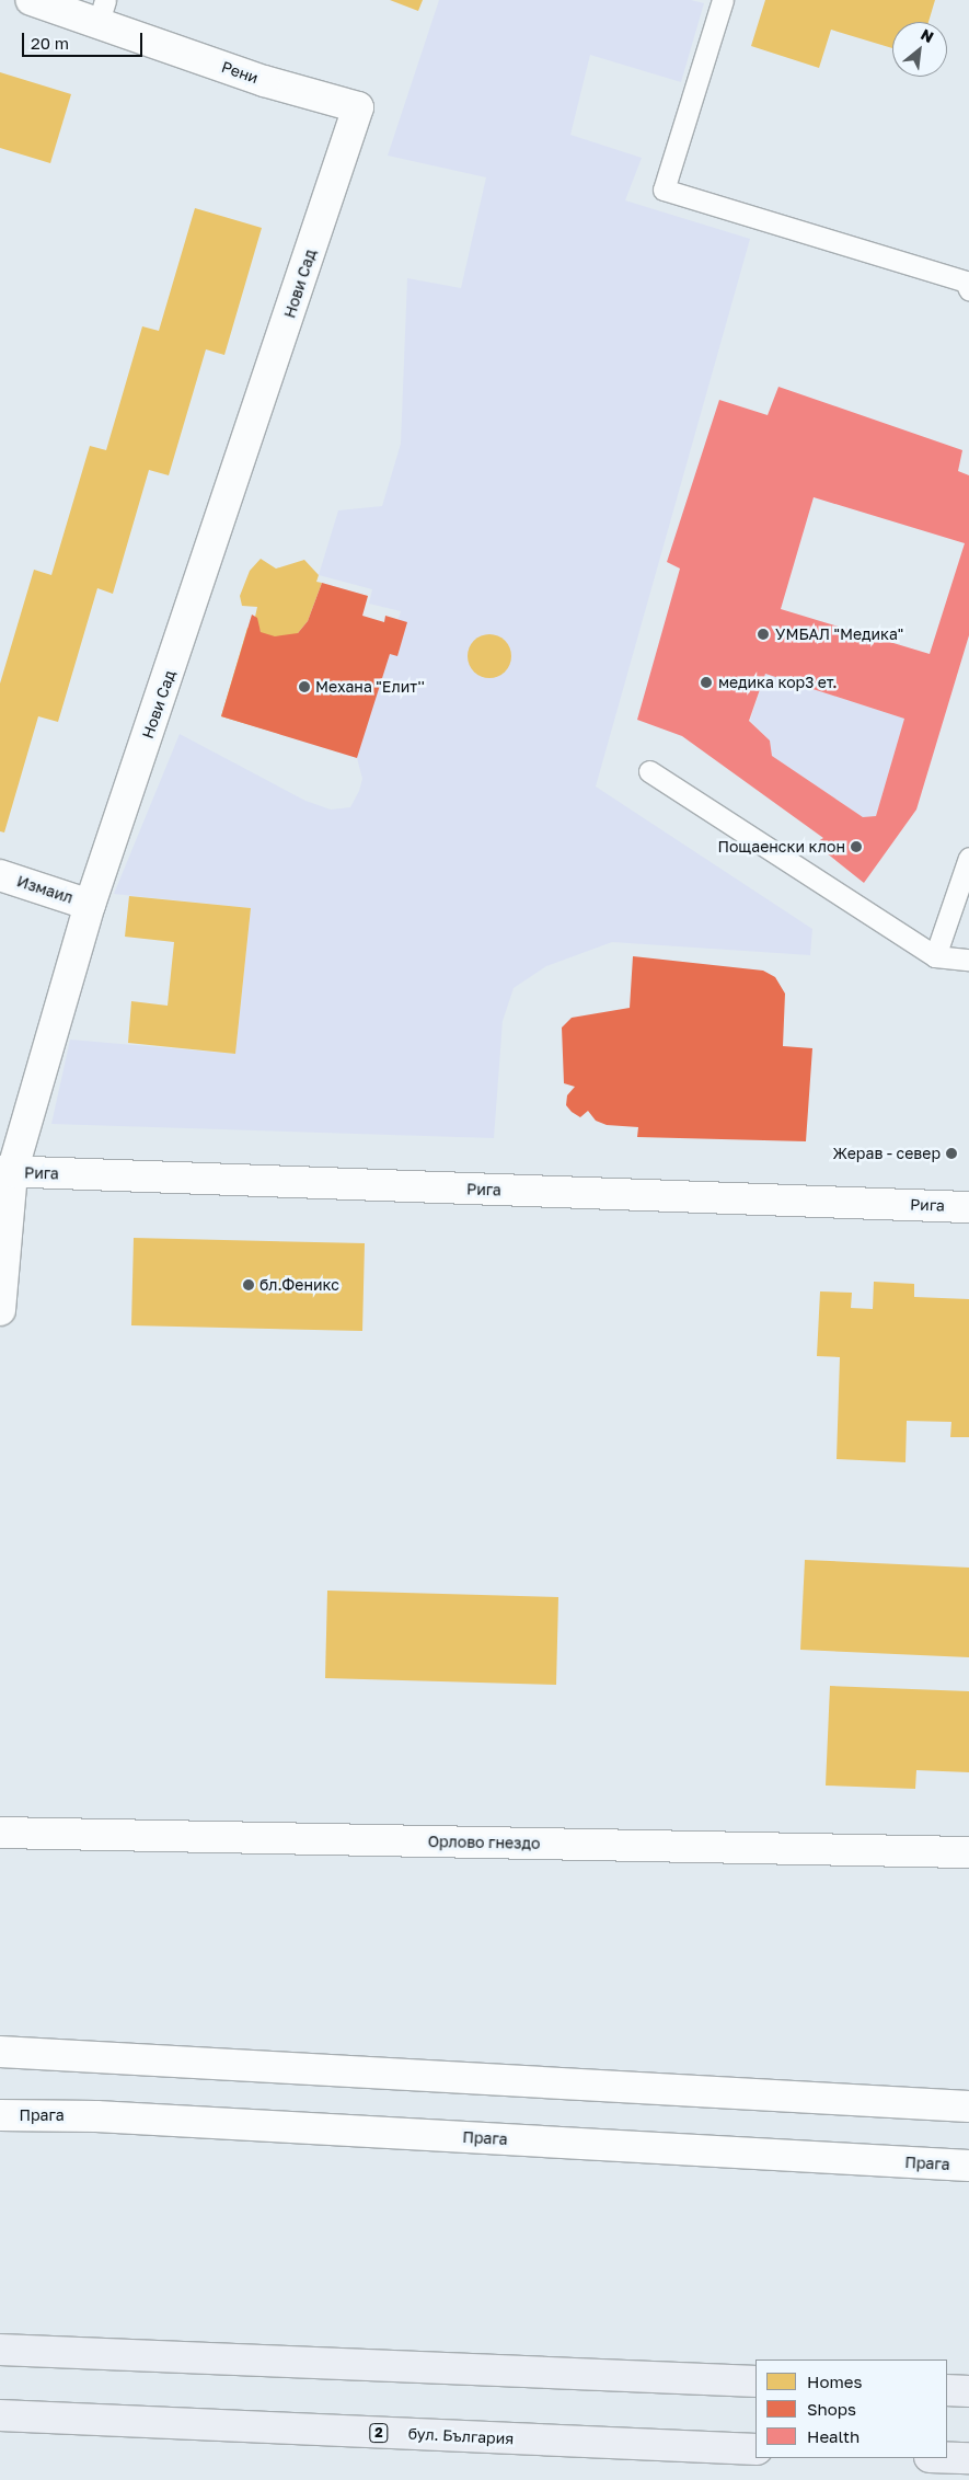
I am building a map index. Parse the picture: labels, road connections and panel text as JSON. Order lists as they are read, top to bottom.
{
  "streets": {
    "highway": ["2", "бул. България"],
    "street": [
      "Рени",
      "Нови Сад",
      "Измаил",
      "Рига",
      "Орлово гнездо",
      "Прага"
    ]
  },
  "crossings": [
    ["Рени", "Нови Сад"],
    ["Нови Сад", "Измаил"],
    ["Нови Сад", "Рига"]
  ],
  "places": [
    "УМБАЛ \"Медика\"",
    "медика кор3 ет.",
    "Механа \"Елит''",
    "Пощаенски клон",
    "Жерав - север",
    "бл.Феникс"
  ],
  "legend": ["Homes", "Shops", "Health"],
  "scale_bar": "20 m",
  "north": "top right"
}
